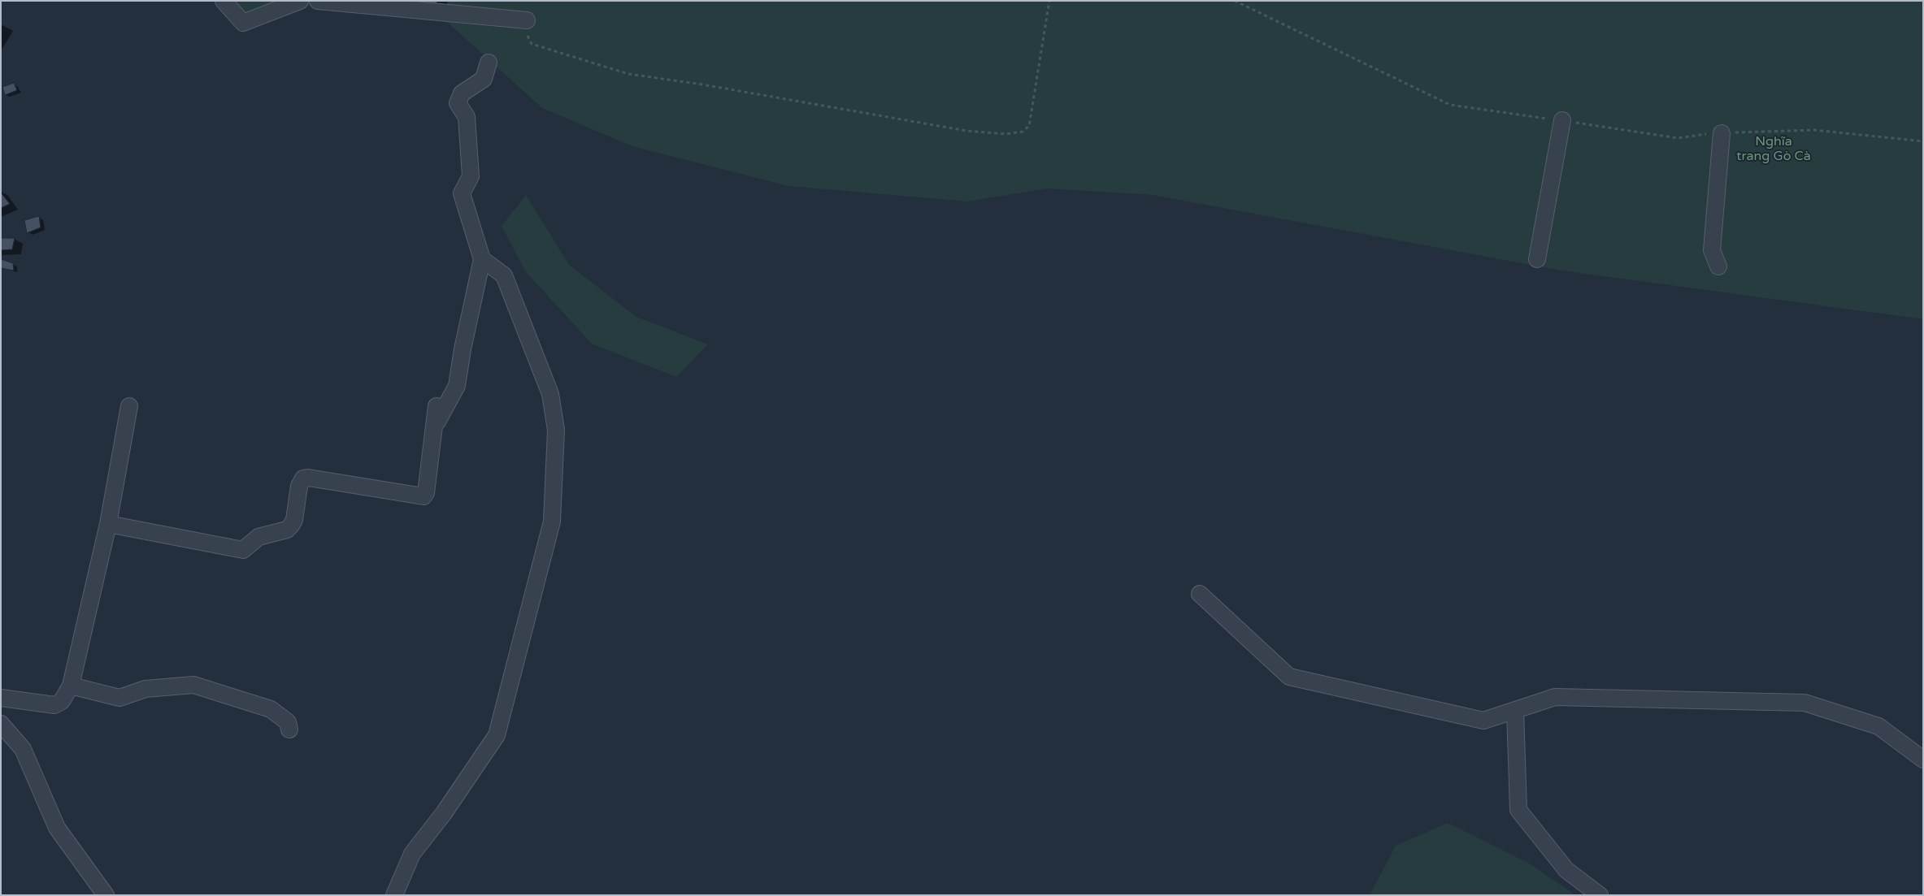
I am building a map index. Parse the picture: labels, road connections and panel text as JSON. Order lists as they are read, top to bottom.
{
  "parks": ["Nghĩa trang Gò Cà"]
}
